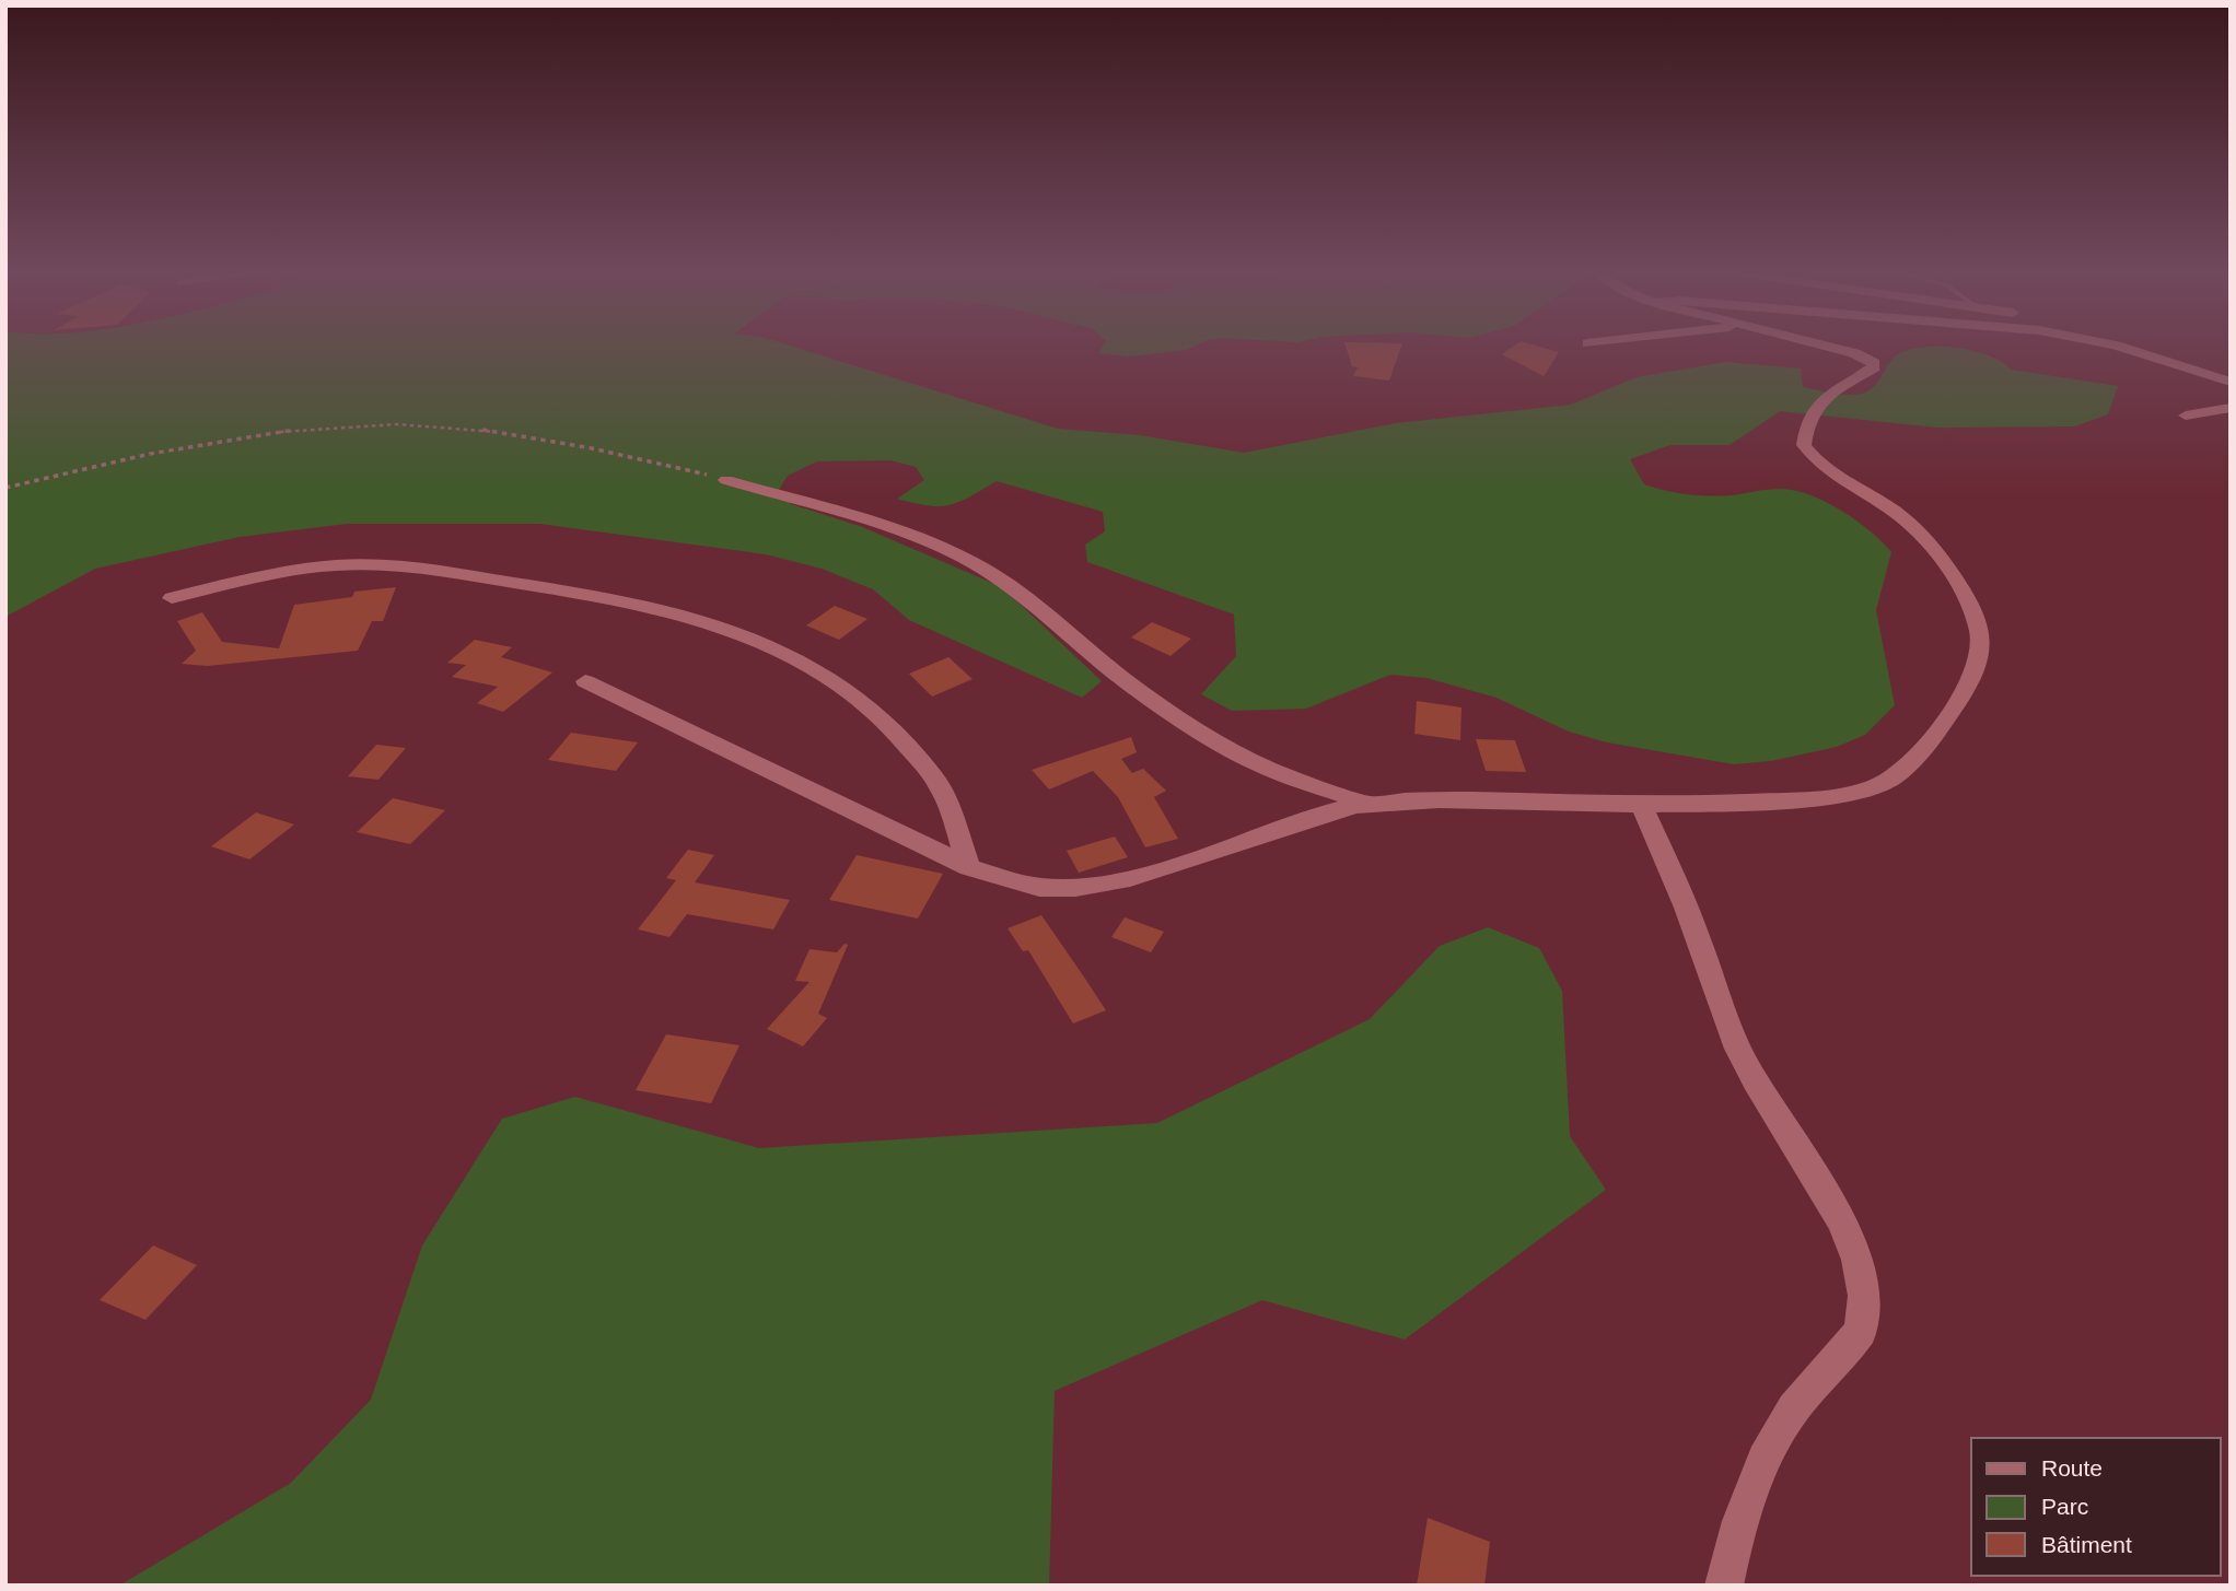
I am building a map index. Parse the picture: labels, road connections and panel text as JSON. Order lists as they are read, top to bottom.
{
  "legend": ["Route", "Parc", "Bâtiment"]
}
